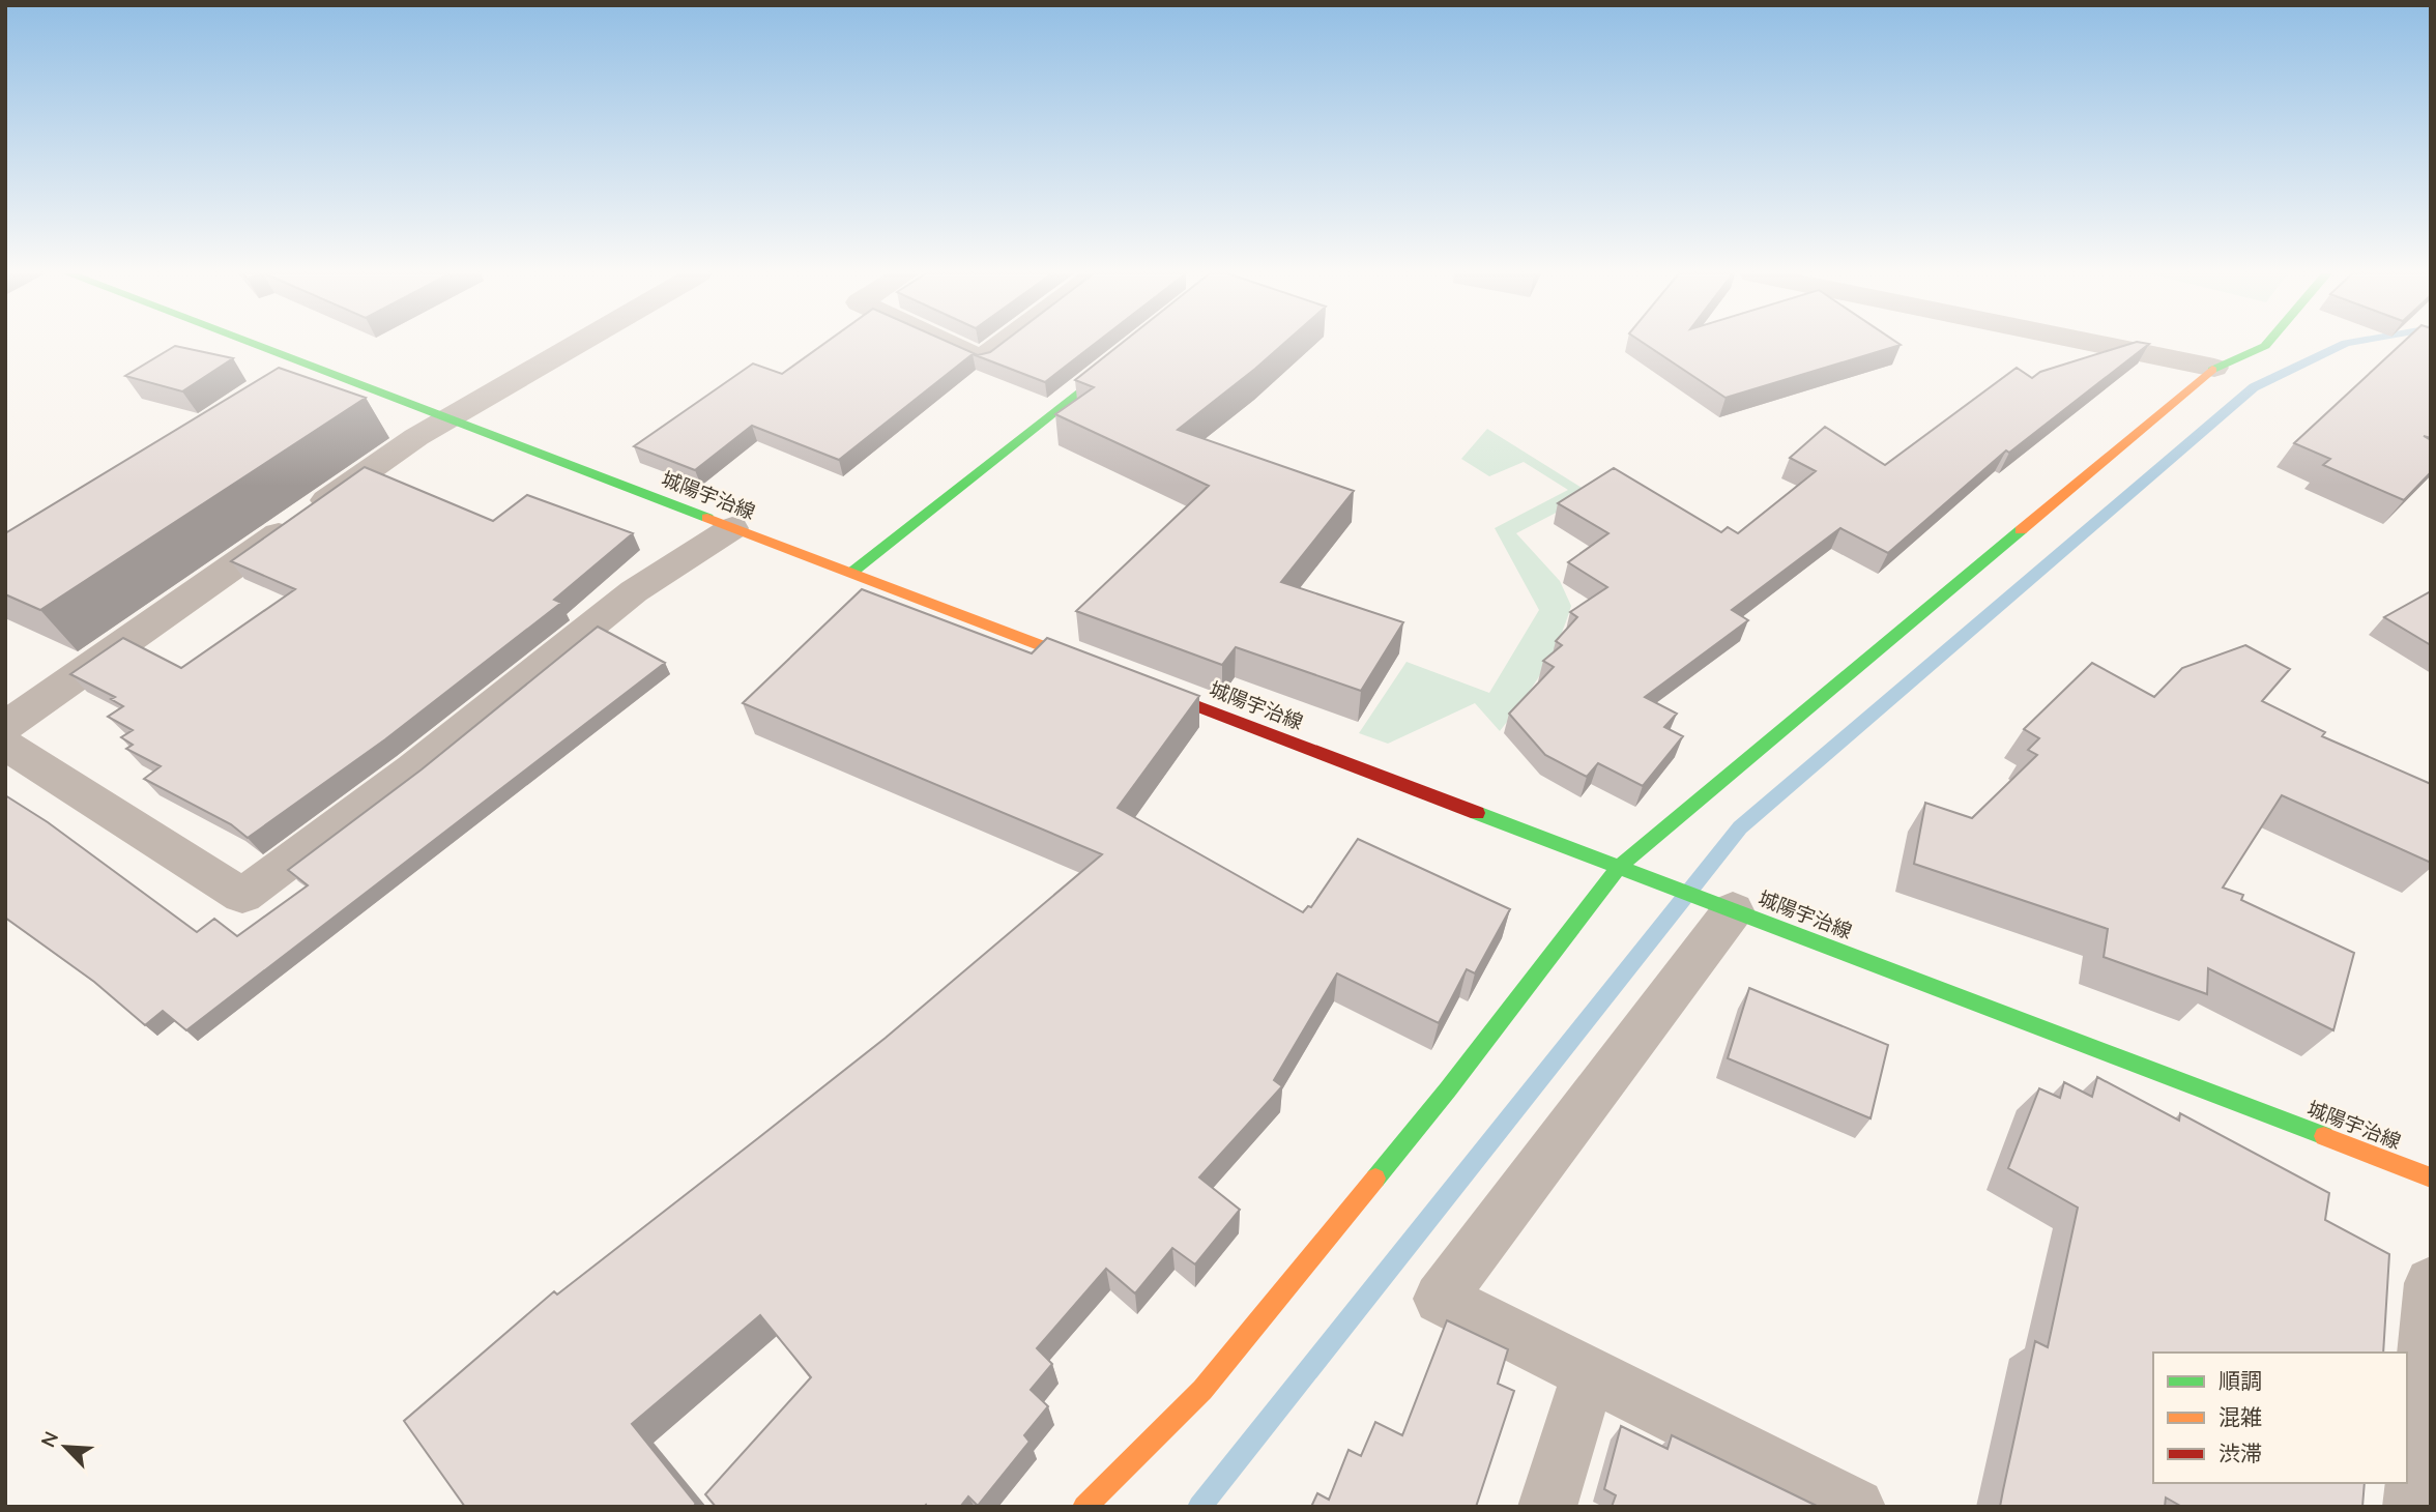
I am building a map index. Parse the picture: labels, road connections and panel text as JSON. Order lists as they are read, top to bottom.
{
  "streets": {
    "main road": ["城陽宇治線"]
  },
  "legend": ["順調", "混雑", "渋滞"],
  "north": "top left"
}
